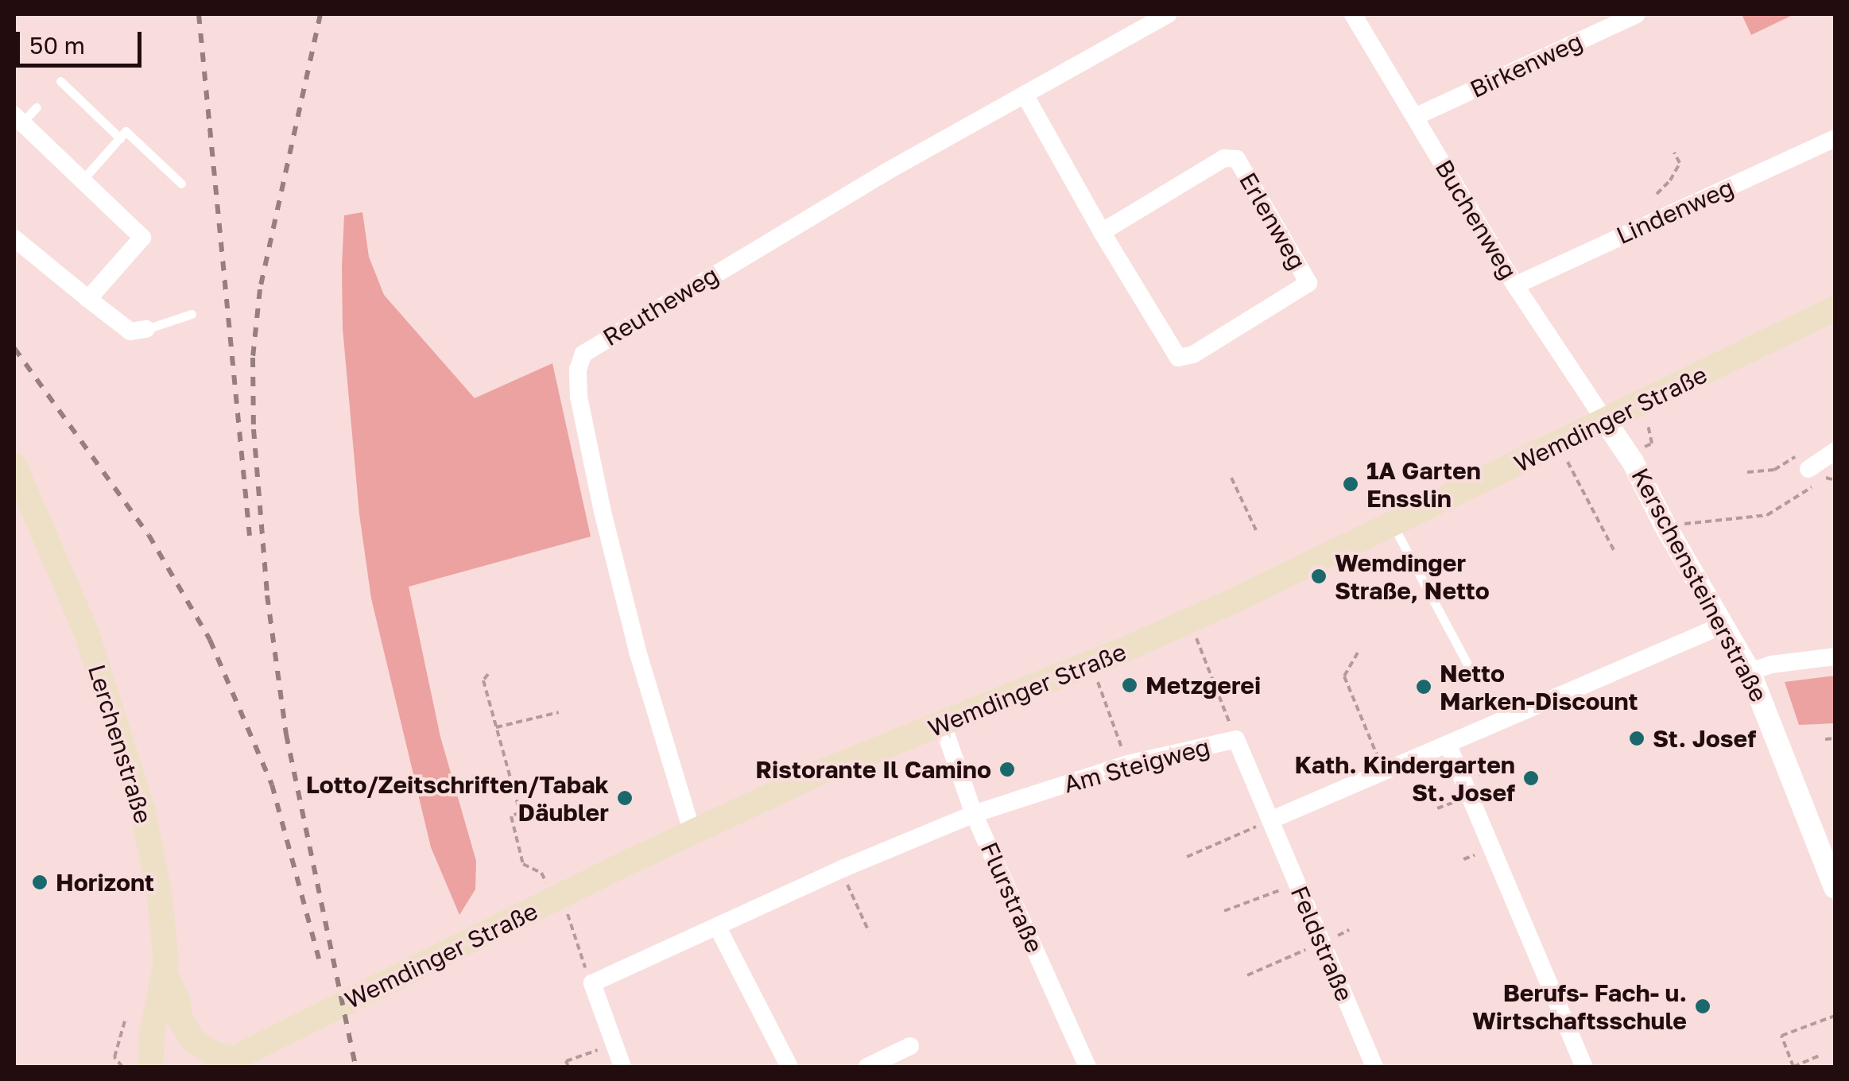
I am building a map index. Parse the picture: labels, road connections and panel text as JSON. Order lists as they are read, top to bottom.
{
  "streets": {
    "main road": ["Wemdinger Straße", "Lerchenstraße"],
    "street": [
      "Birkenweg",
      "Lindenweg",
      "Buchenweg",
      "Erlenweg",
      "Reutheweg",
      "Kerschensteinerstraße",
      "Am Steigweg",
      "Flurstraße",
      "Feldstraße"
    ]
  },
  "crossings": [
    ["Birkenweg", "Buchenweg"],
    ["Lindenweg", "Buchenweg"],
    ["Buchenweg", "Wemdinger Straße"],
    ["Buchenweg", "Kerschensteinerstraße"],
    ["Erlenweg", "Reutheweg"],
    ["Reutheweg", "Wemdinger Straße"],
    ["Wemdinger Straße", "Kerschensteinerstraße"],
    ["Wemdinger Straße", "Flurstraße"],
    ["Am Steigweg", "Flurstraße"],
    ["Am Steigweg", "Feldstraße"]
  ],
  "places": [
    "1A Garten Ensslin",
    "Wemdinger Straße, Netto",
    "Metzgerei",
    "Netto Marken-Discount",
    "St. Josef",
    "Ristorante Il Camino",
    "Kath. Kindergarten St. Josef",
    "Lotto/Zeitschriften/Tabak Däubler",
    "Horizont",
    "Berufs- Fach- u. Wirtschaftsschule"
  ],
  "scale_bar": "50 m"
}
